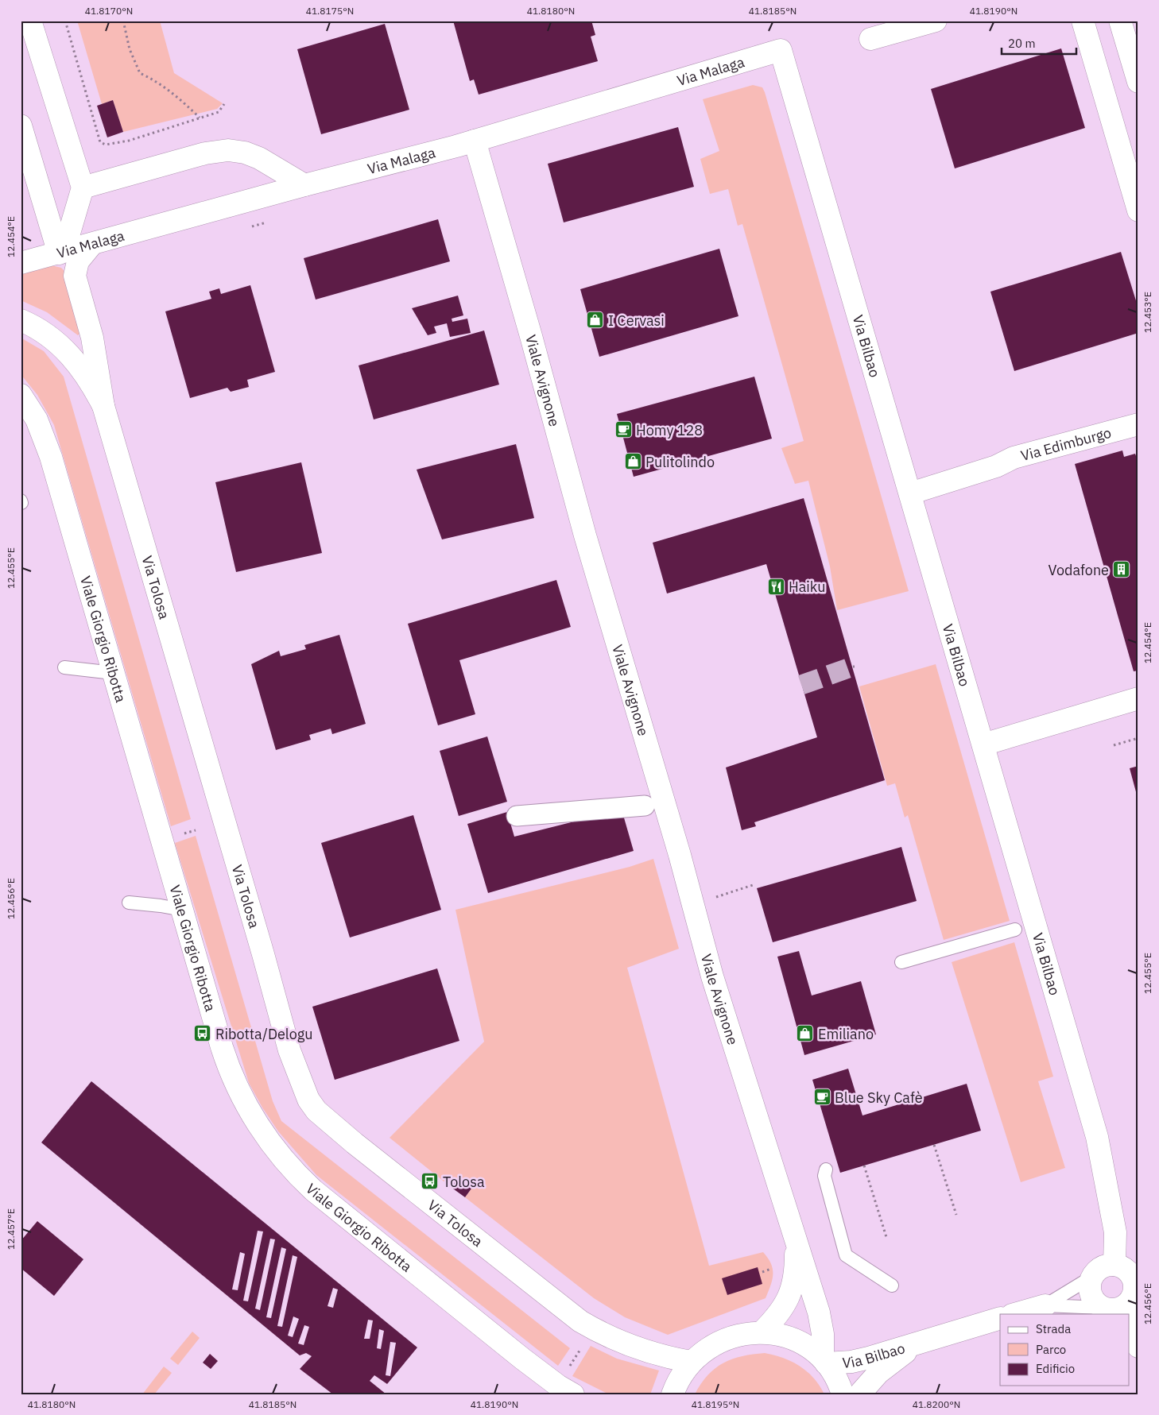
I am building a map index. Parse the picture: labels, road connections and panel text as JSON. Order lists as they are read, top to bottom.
{
  "streets": {
    "street": [
      "Via Malaga",
      "Via Bilbao",
      "Viale Avignone",
      "Via Edimburgo",
      "Via Tolosa",
      "Viale Giorgio Ribotta"
    ]
  },
  "crossings": [
    ["Via Malaga", "Via Bilbao"],
    ["Via Malaga", "Viale Avignone"],
    ["Via Malaga", "Via Tolosa"],
    ["Via Bilbao", "Viale Avignone"],
    ["Via Bilbao", "Via Edimburgo"]
  ],
  "places": {
    "shop": ["I Cervasi", "Pulitolindo", "Emiliano"],
    "cafe": ["Homy 128", "Blue Sky Cafè"],
    "building": ["Vodafone"],
    "restaurant": ["Haiku"],
    "bus stop": ["Ribotta/Delogu", "Tolosa"]
  },
  "legend": ["Strada", "Parco", "Edificio"],
  "scale_bar": "20 m",
  "coordinates": [
    "41.8170°N",
    "41.8175°N",
    "41.8180°N",
    "41.8185°N",
    "41.8190°N",
    "12.454°E",
    "12.453°E",
    "12.455°E",
    "12.456°E",
    "12.457°E",
    "41.8195°N",
    "41.8200°N"
  ]
}
